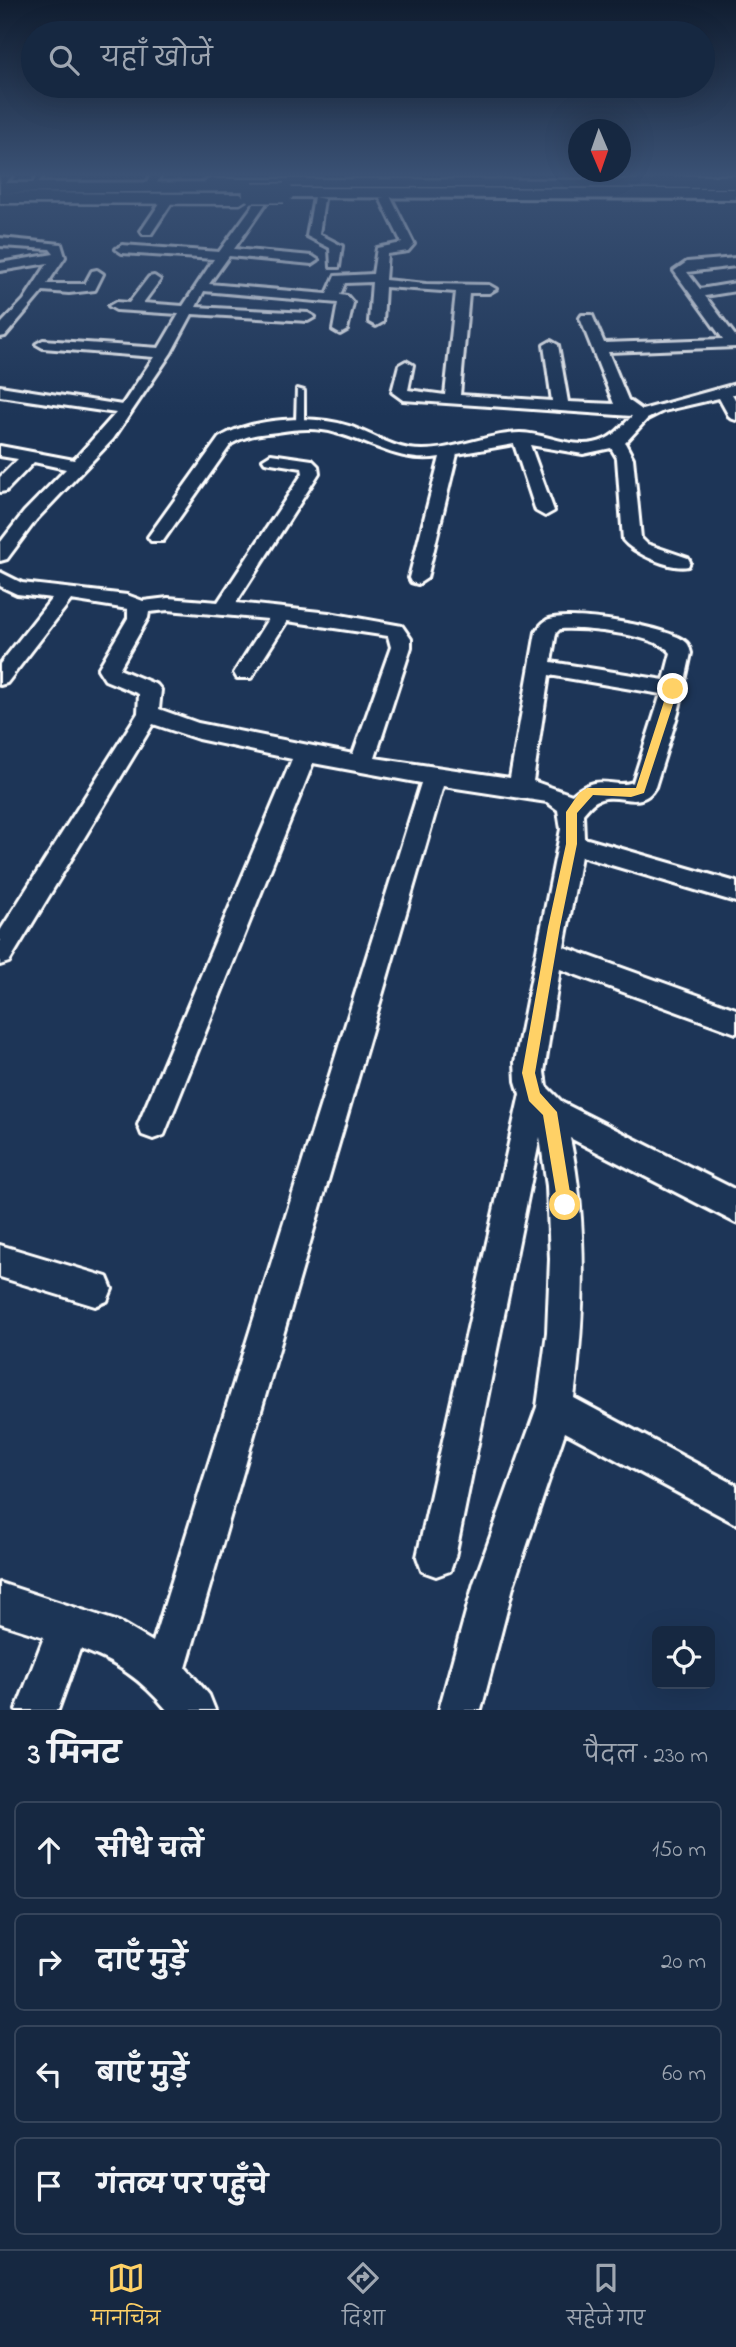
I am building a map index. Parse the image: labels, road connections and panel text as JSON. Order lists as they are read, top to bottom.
{
  "north": "bottom",
  "page": {
    "search": "यहाँ खोजें",
    "heading": ["3 मिनट", "पैदल · 230 m"],
    "list": [
      ["सीधे चलें", "150 m"],
      ["दाएँ मुड़ें", "20 m"],
      ["बाएँ मुड़ें", "60 m"],
      "गंतव्य पर पहुँचे"
    ],
    "nav": ["मानचित्र", "दिशा", "सहेजे गए"]
  }
}
